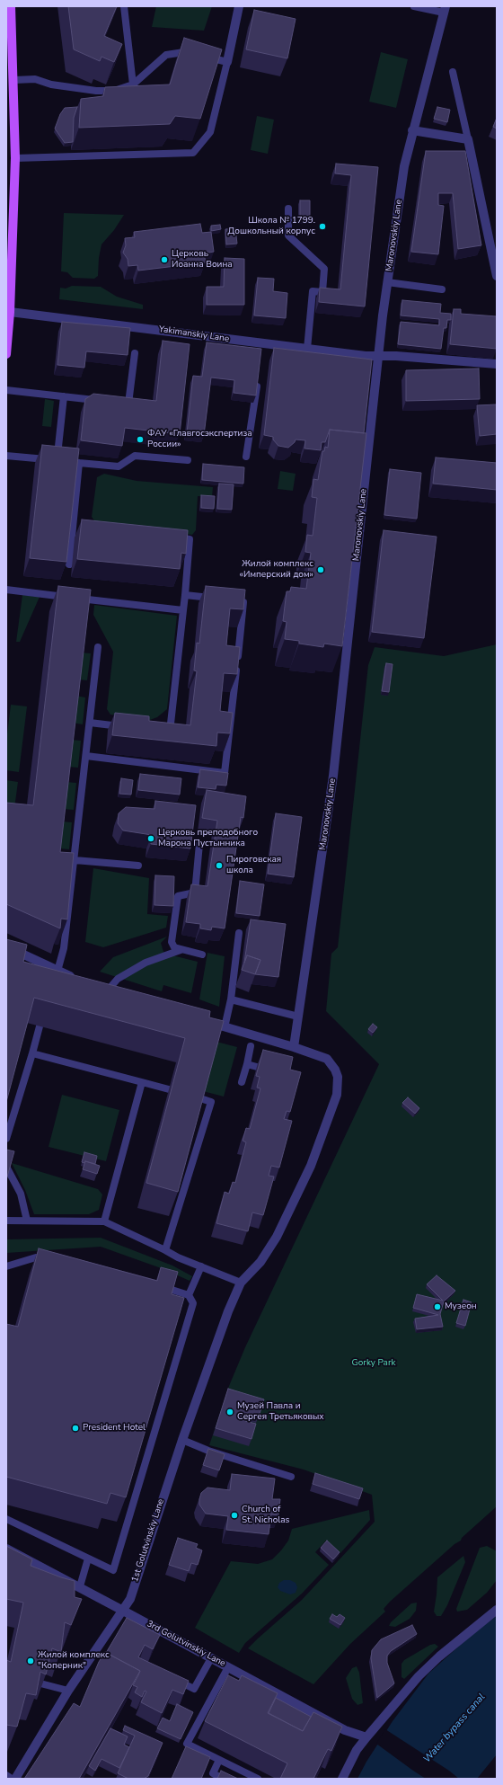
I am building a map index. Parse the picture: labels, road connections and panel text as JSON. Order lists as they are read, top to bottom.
{
  "streets": {
    "street": [
      "Maronovskiy Lane",
      "Yakimanskiy Lane",
      "1st Golutvinskiy Lane",
      "3rd Golutvinskiy Lane"
    ]
  },
  "crossings": [
    ["Maronovskiy Lane", "Yakimanskiy Lane"],
    ["1st Golutvinskiy Lane", "3rd Golutvinskiy Lane"]
  ],
  "water": ["Water bypass canal"],
  "parks": ["Gorky Park"],
  "places": [
    "Школа № 1799. Дошкольный корпус",
    "Церковь Иоанна Воина",
    "ФАУ «Главгосэкспертиза России»",
    "Жилой комплекс «Имперский дом»",
    "Церковь преподобного Марона Пустынника",
    "Пироговская школа",
    "Музеон",
    "Музей Павла и Сергея Третьяковых",
    "President Hotel",
    "Church of St. Nicholas",
    "Жилой комплекс \"Коперник\""
  ]
}
